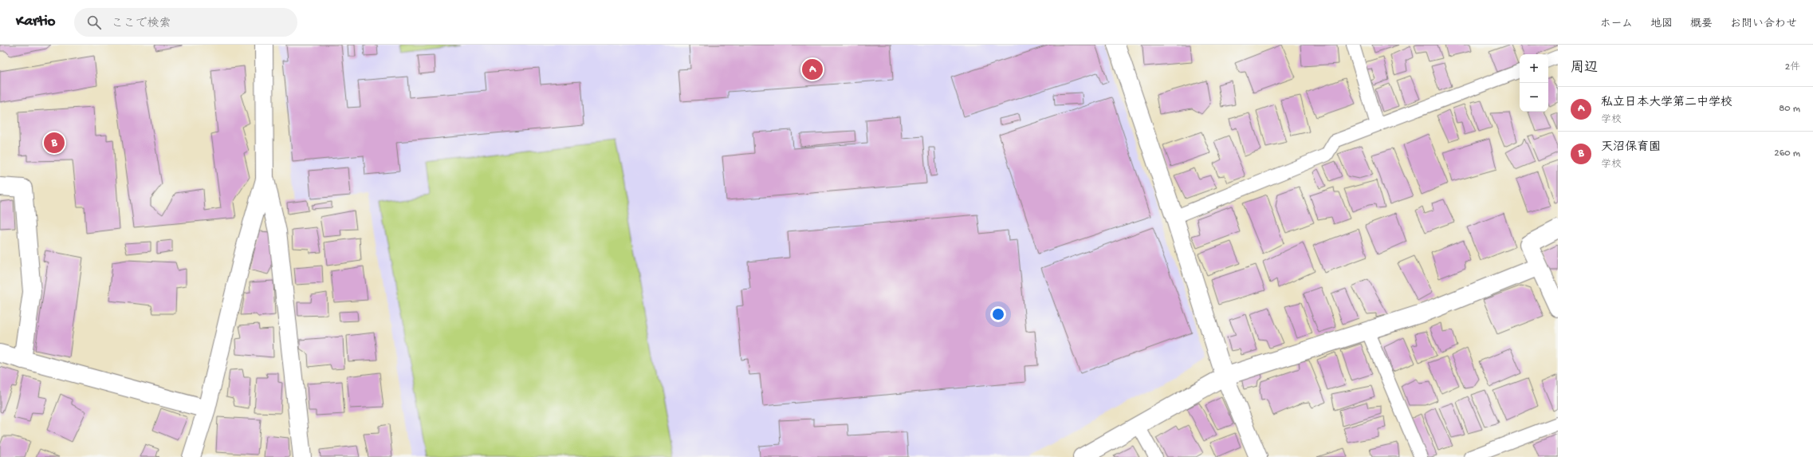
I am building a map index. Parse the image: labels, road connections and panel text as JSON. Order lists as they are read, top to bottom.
{
  "page": {
    "header": "Kartio",
    "search": "ここで検索",
    "nav": [
      "ホーム",
      "地図",
      "概要",
      "お問い合わせ"
    ],
    "heading": ["周辺", "2件"],
    "map_buttons": ["+", "−"],
    "pins": ["A", "B"],
    "list": [
      {
        "mark": "A",
        "name": "私立日本大学第二中学校",
        "note": "学校",
        "value": "80 m"
      },
      {
        "mark": "B",
        "name": "天沼保育園",
        "note": "学校",
        "value": "260 m"
      }
    ]
  }
}
